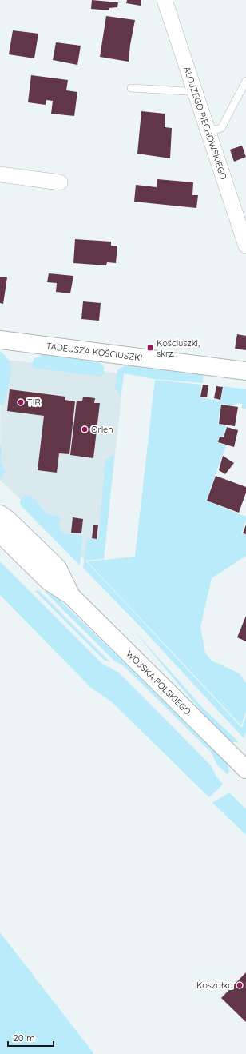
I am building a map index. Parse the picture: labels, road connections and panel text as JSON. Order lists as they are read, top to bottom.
{
  "streets": {
    "street": ["ALOJZEGO PIECHOWSKIEGO", "TADEUSZA KOŚCIUSZKI", "WOJSKA POLSKIEGO"]
  },
  "places": {
    "transit": ["Kościuszki, skrz."],
    "other": ["TIR", "Orlen", "Koszałka"]
  },
  "scale_bar": "20 m"
}
